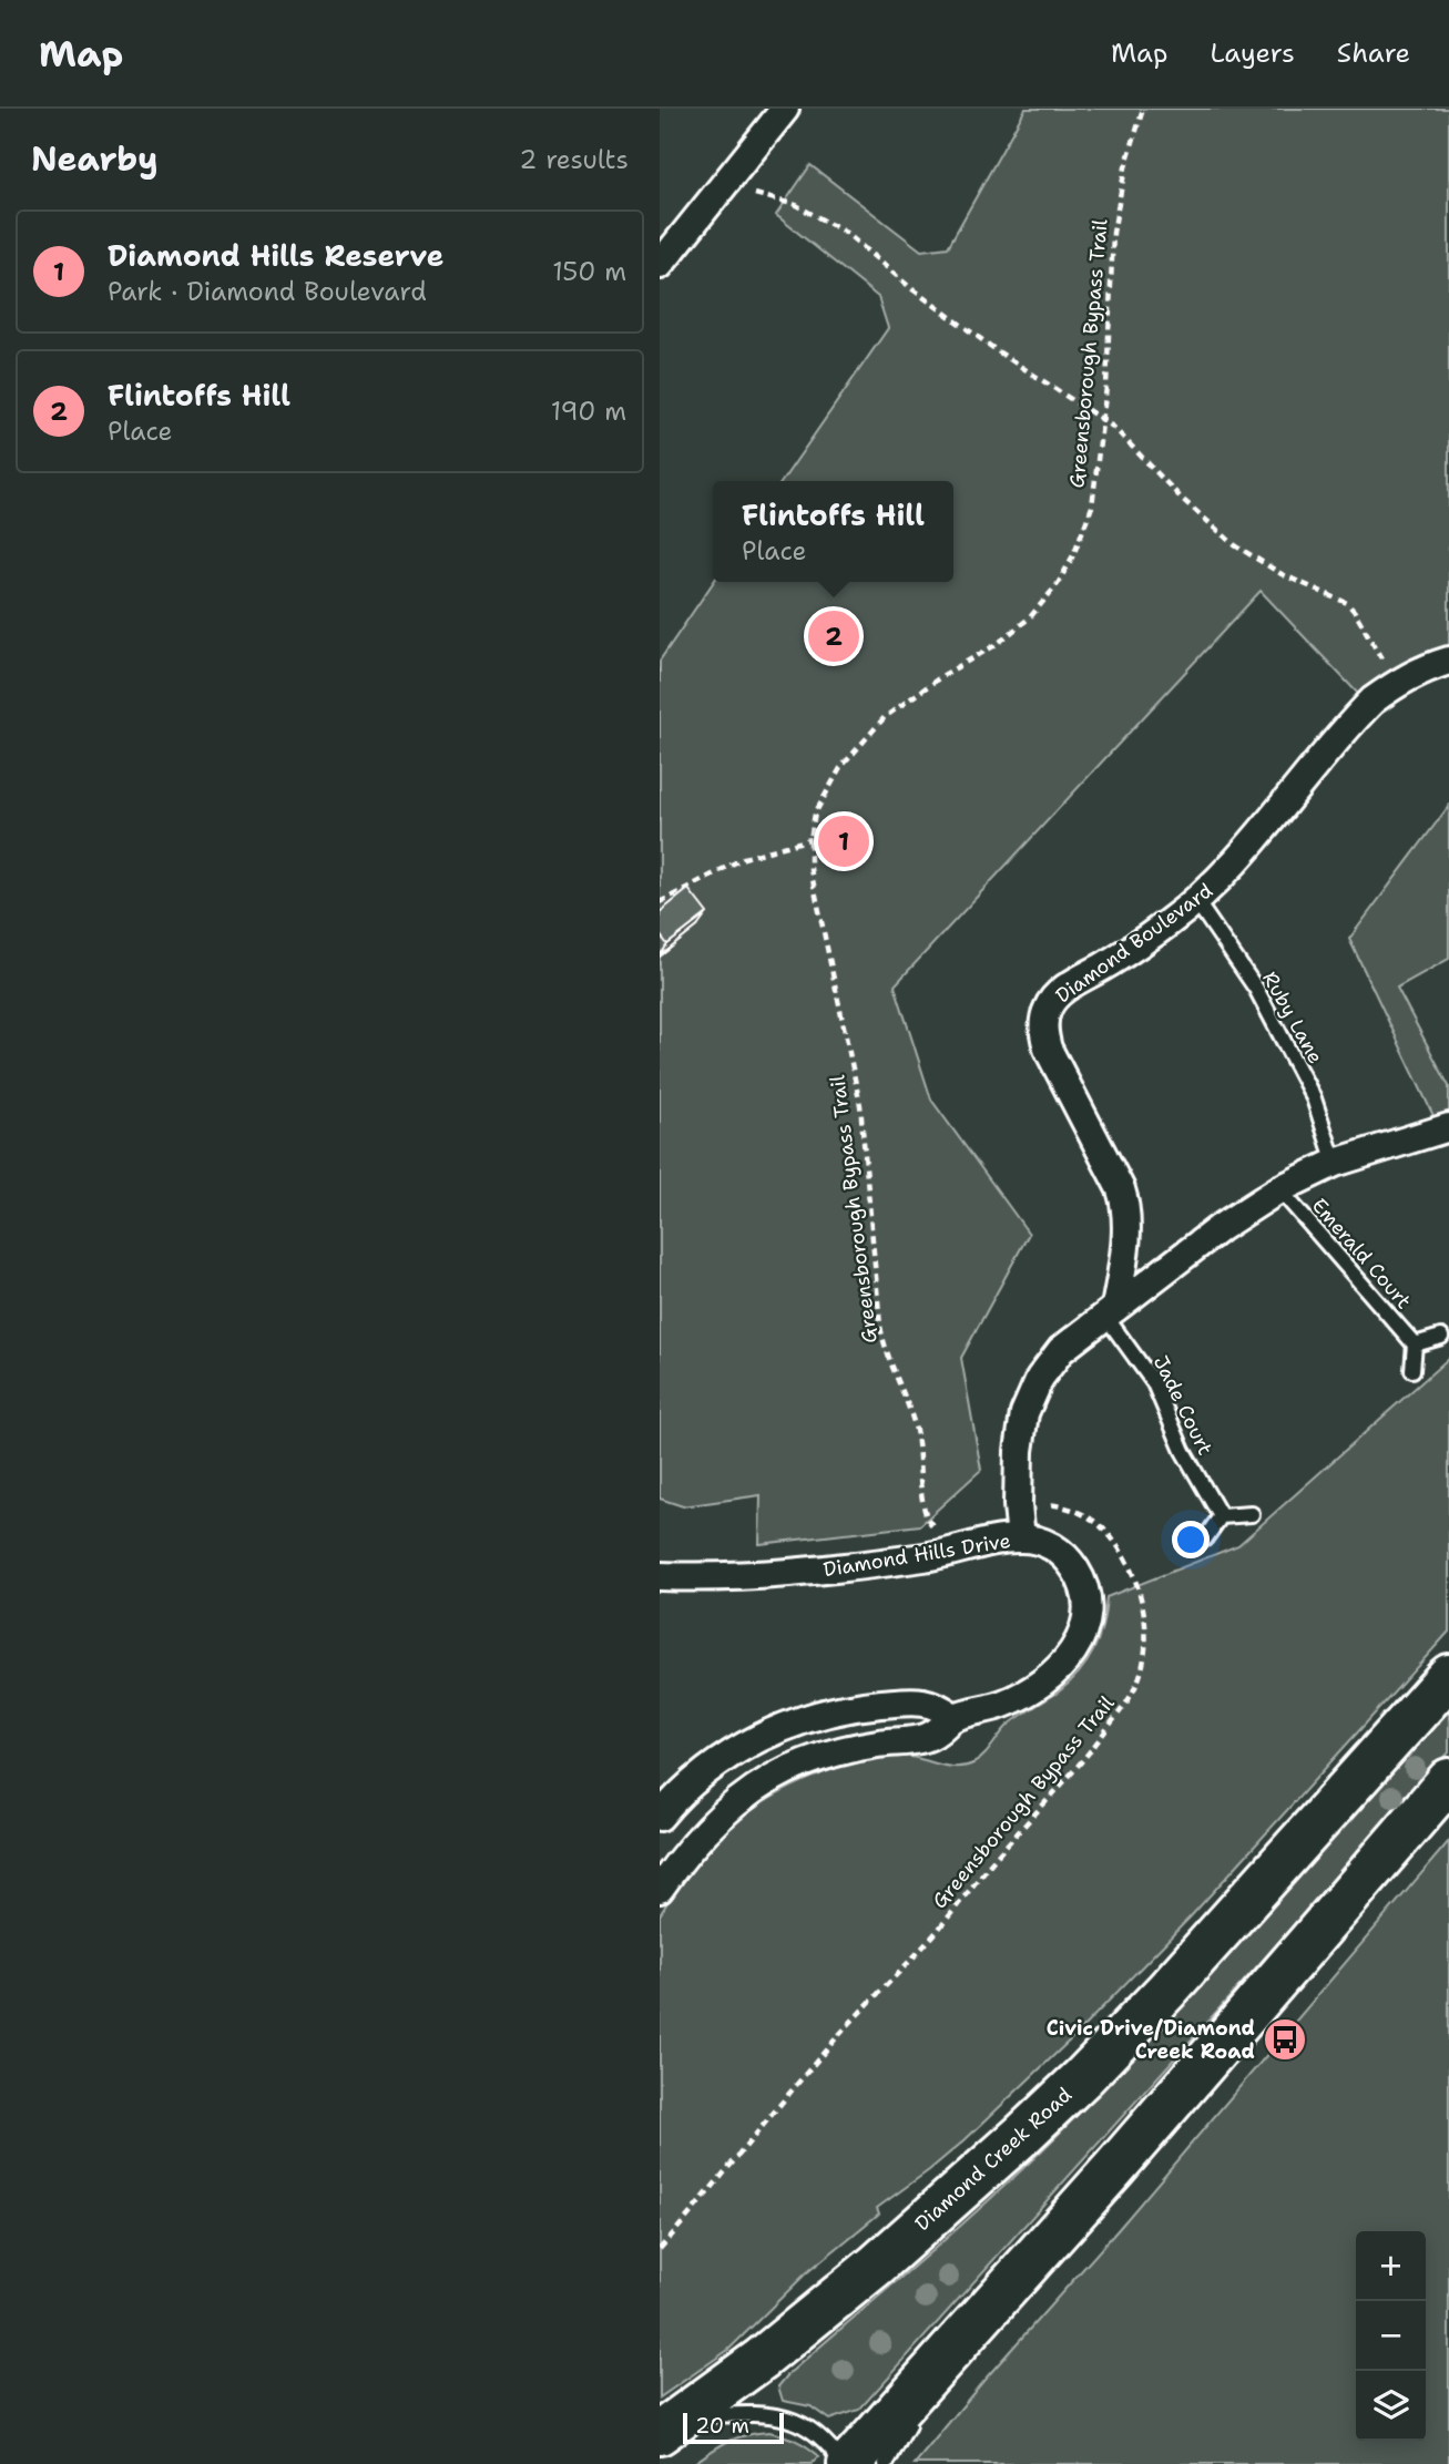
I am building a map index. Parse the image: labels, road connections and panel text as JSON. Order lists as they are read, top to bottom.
{
  "streets": {
    "main road": ["Diamond Creek Road"],
    "street": ["Diamond Boulevard", "Diamond Hills Drive"],
    "lane": ["Ruby Lane", "Emerald Court", "Jade Court"],
    "path": ["Greensborough Bypass Trail"]
  },
  "crossings": [
    ["Diamond Boulevard", "Ruby Lane"],
    ["Diamond Boulevard", "Jade Court"]
  ],
  "places": {
    "bus stop": ["Civic Drive/Diamond Creek Road"]
  },
  "scale_bar": "20 m",
  "page": {
    "header": "Map",
    "nav": ["Map", "Layers", "Share"],
    "heading": ["Nearby", "2 results"],
    "list": [
      {
        "mark": "1",
        "name": "Diamond Hills Reserve",
        "note": "Park · Diamond Boulevard",
        "value": "150 m"
      },
      {
        "mark": "2",
        "name": "Flintoffs Hill",
        "note": "Place",
        "value": "190 m"
      }
    ],
    "popup": ["Flintoffs Hill", "Place"],
    "pins": ["2", "1"],
    "map_buttons": ["+", "−"],
    "scale": "20 m"
  }
}
